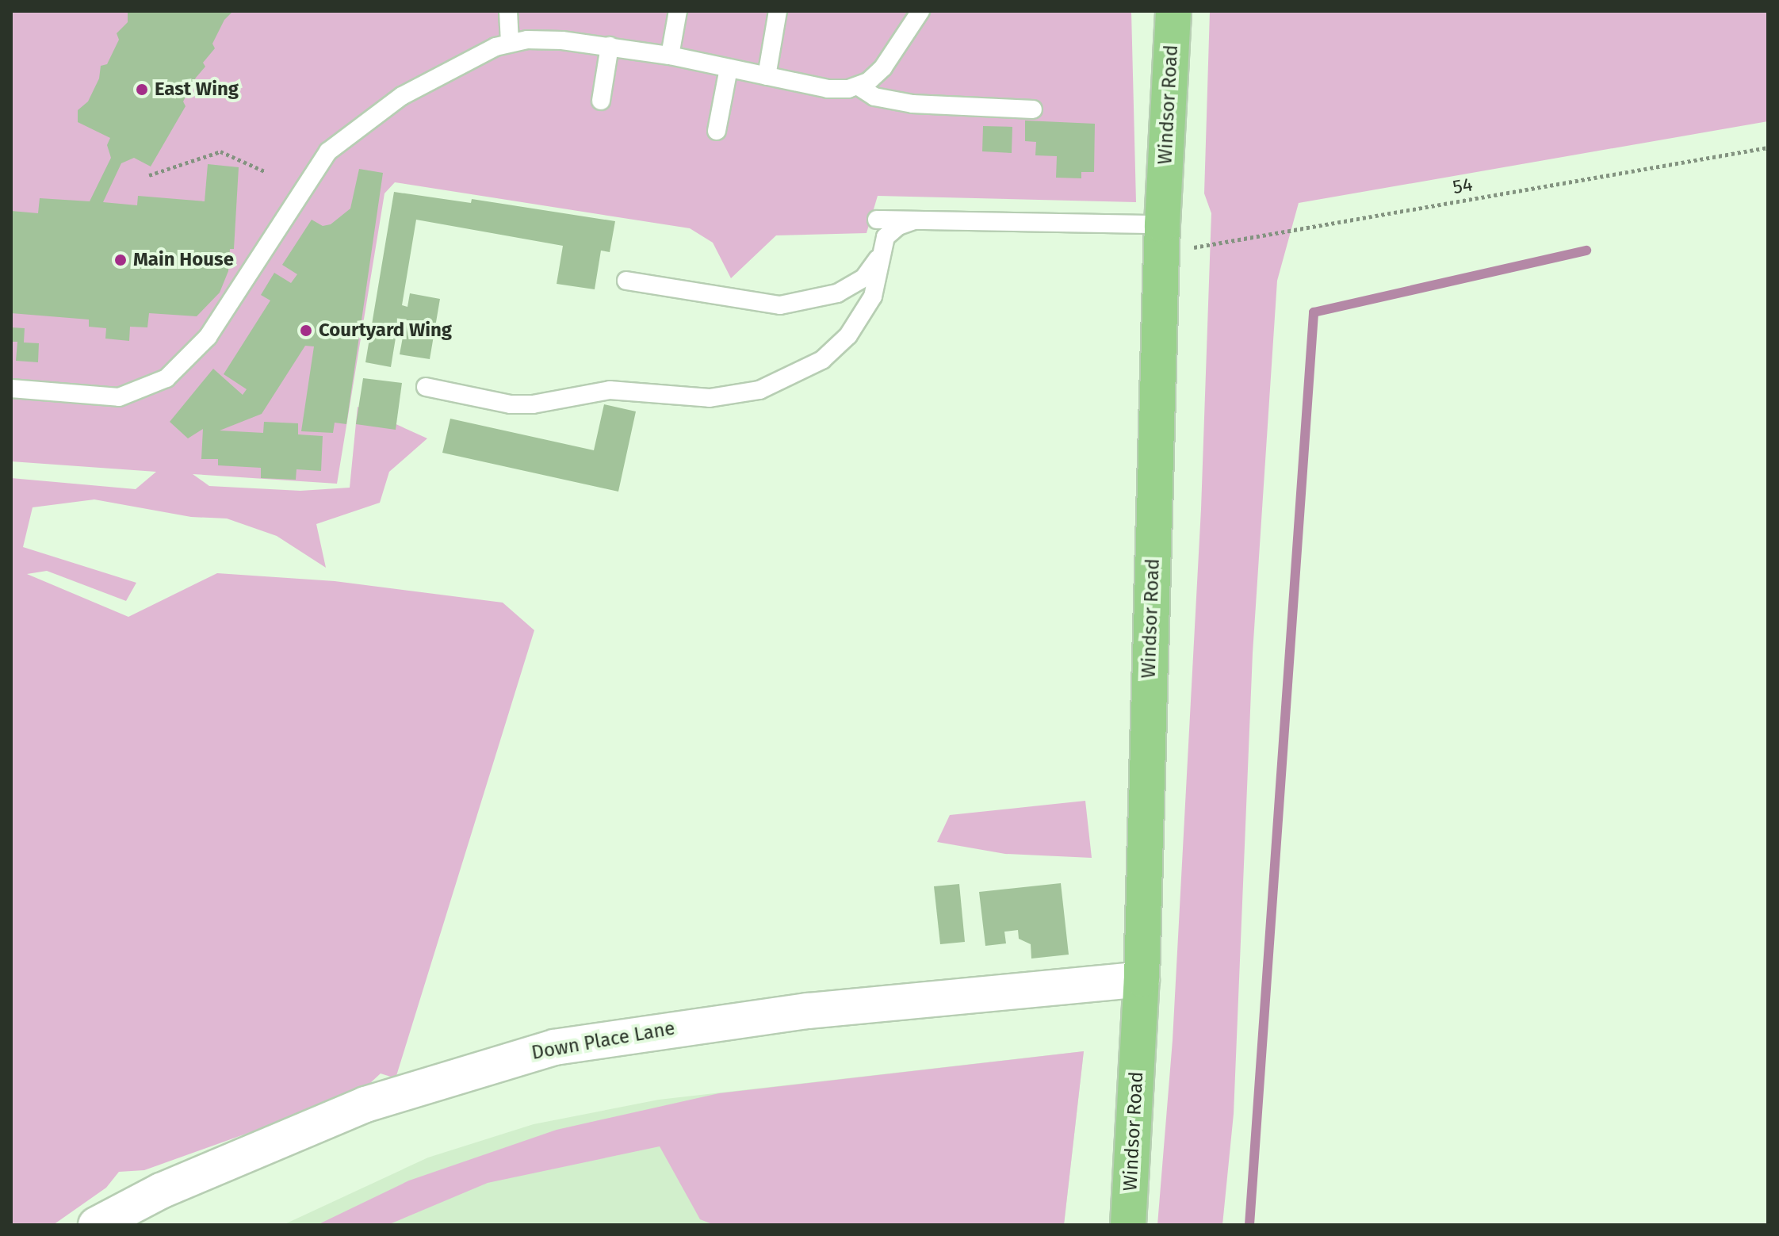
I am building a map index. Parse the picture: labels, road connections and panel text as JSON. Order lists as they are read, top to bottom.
{
  "streets": {
    "main road": ["Windsor Road"],
    "street": ["Down Place Lane"],
    "path": ["54"]
  },
  "crossings": [
    ["Windsor Road", "54"],
    ["Windsor Road", "Down Place Lane"]
  ],
  "places": ["East Wing", "Main House", "Courtyard Wing"]
}
